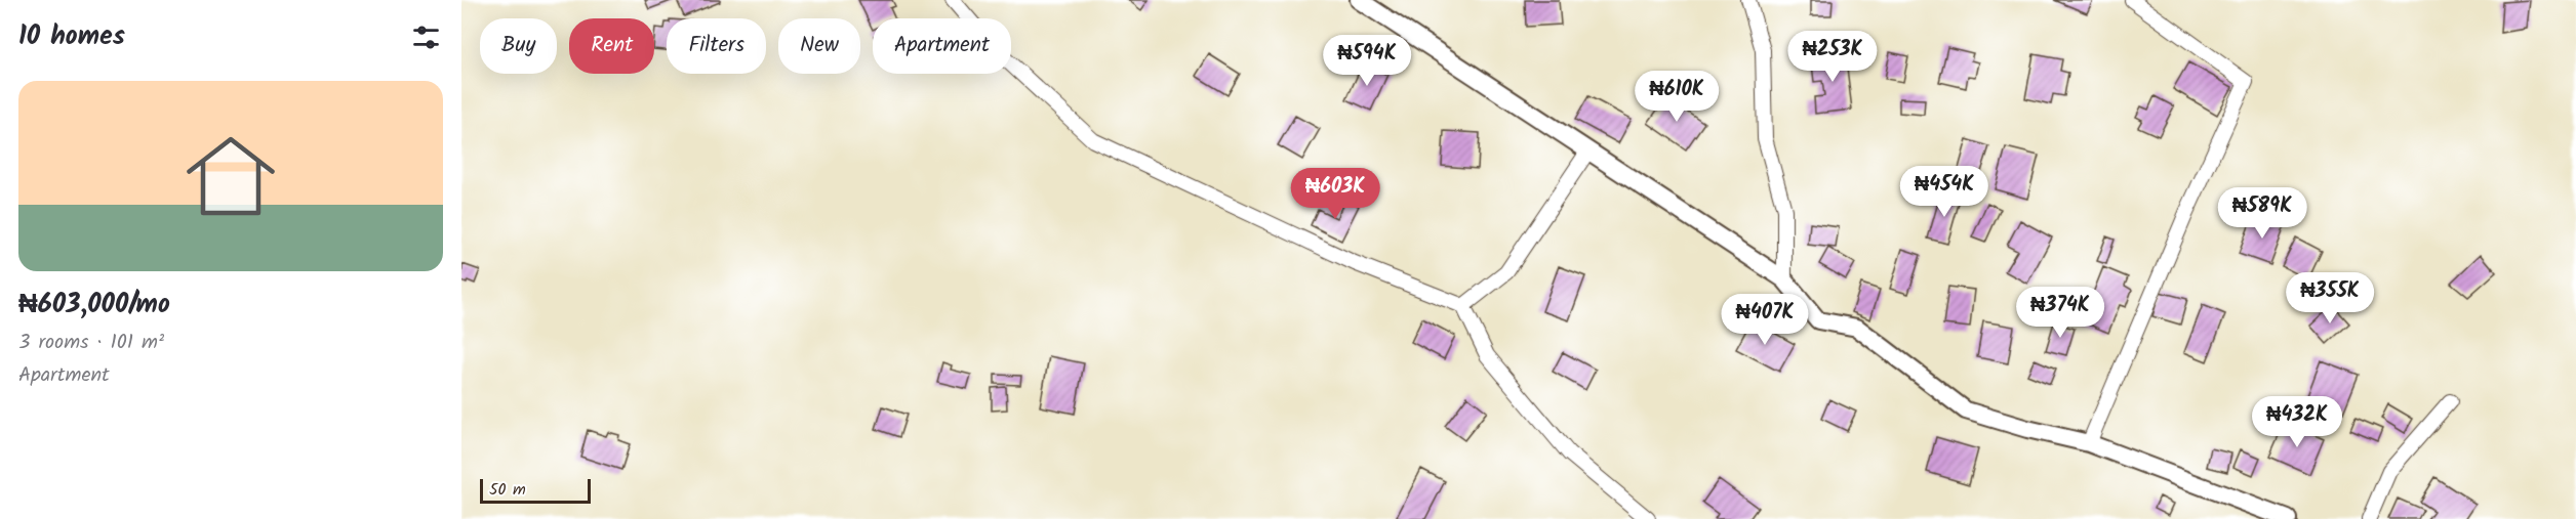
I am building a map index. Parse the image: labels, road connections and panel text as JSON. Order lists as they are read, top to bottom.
{
  "scale_bar": "50 m",
  "page": {
    "heading": "10 homes",
    "chip": [
      "Buy",
      "Rent",
      "Filters",
      "New",
      "Apartment"
    ],
    "price": [
      "₦253K",
      "₦594K",
      "₦610K",
      "₦454K",
      "₦603K",
      "₦589K",
      "₦355K",
      "₦374K",
      "₦407K",
      "₦432K"
    ],
    "list": [
      {
        "name": "₦603,000/mo",
        "note": "3 rooms · 101 m² · Apartment"
      }
    ],
    "scale": "50 m"
  }
}
